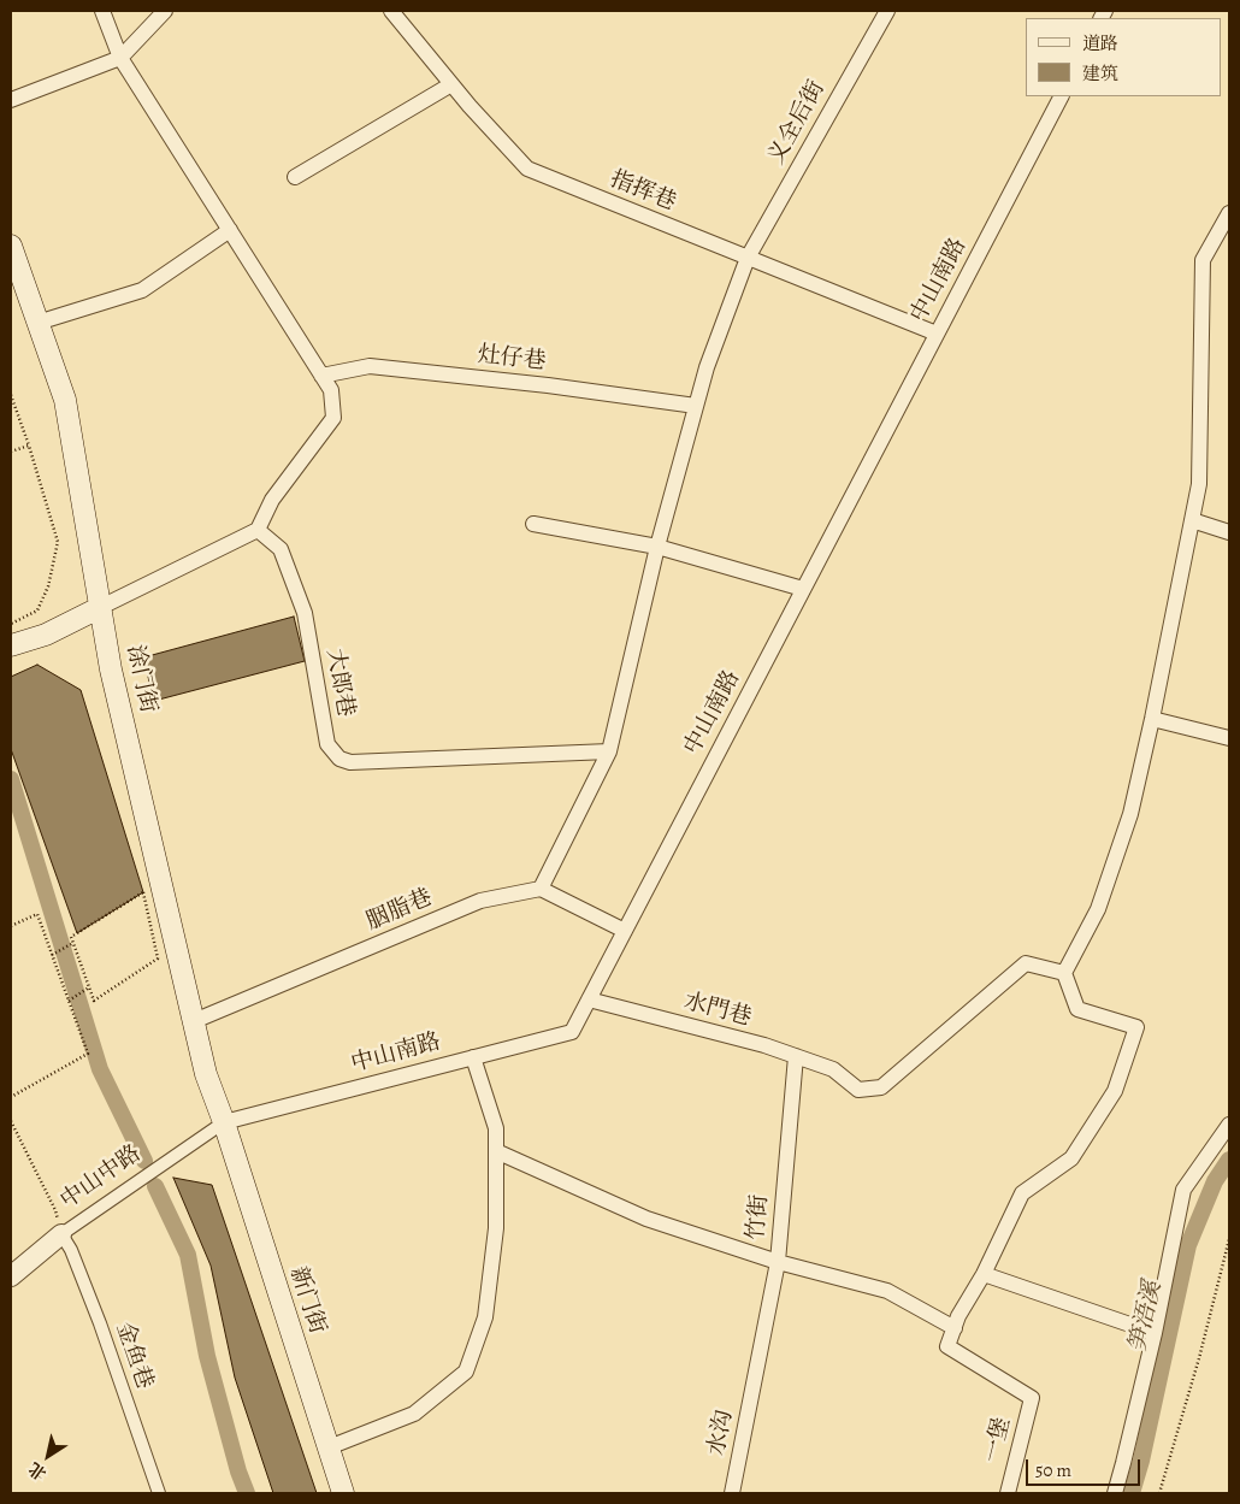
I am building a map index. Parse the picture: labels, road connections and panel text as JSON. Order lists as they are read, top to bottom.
{
  "streets": {
    "main road": ["涂门街", "新门街"],
    "street": [
      "义全后街",
      "指挥巷",
      "中山南路",
      "灶仔巷",
      "大郎巷",
      "胭脂巷",
      "水門巷",
      "中山中路",
      "竹街",
      "金鱼巷",
      "水沟",
      "一堡"
    ]
  },
  "crossings": [
    ["义全后街", "指挥巷"],
    ["义全后街", "灶仔巷"],
    ["义全后街", "大郎巷"],
    ["义全后街", "胭脂巷"],
    ["指挥巷", "中山南路"],
    ["中山南路", "涂门街"],
    ["中山南路", "水門巷"],
    ["中山南路", "中山中路"],
    ["中山南路", "新门街"],
    ["涂门街", "胭脂巷"],
    ["涂门街", "中山中路"],
    ["涂门街", "新门街"],
    ["水門巷", "竹街"],
    ["中山中路", "新门街"],
    ["中山中路", "金鱼巷"],
    ["竹街", "水沟"]
  ],
  "water": ["笋浯溪"],
  "legend": ["道路", "建筑"],
  "scale_bar": "50 m",
  "north": "bottom left"
}
